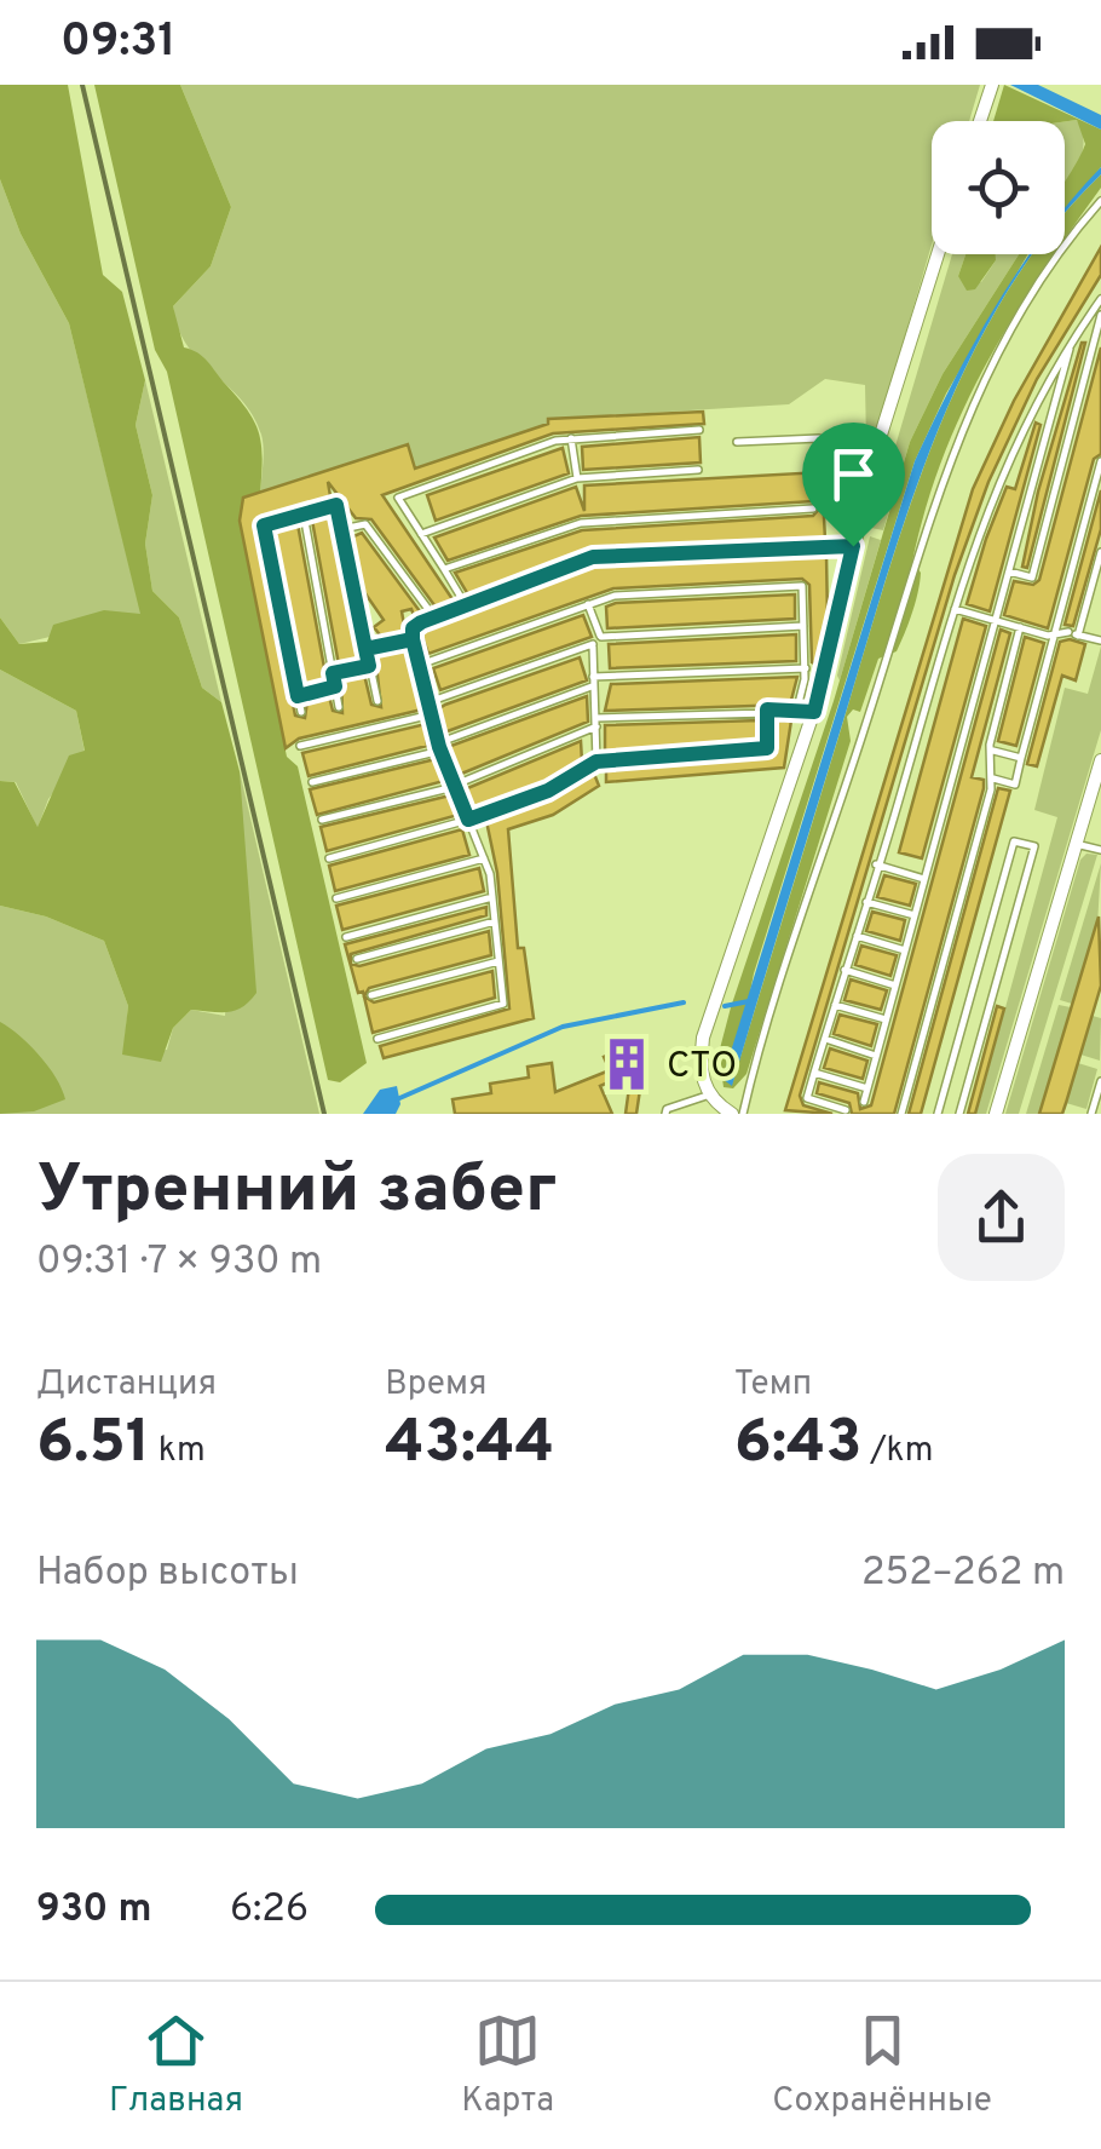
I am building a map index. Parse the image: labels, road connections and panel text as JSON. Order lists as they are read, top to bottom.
{
  "places": {
    "building": ["СТО"]
  },
  "page": {
    "status": "09:31",
    "heading": ["Утренний забег", "09:31 · 7 × 930 m"],
    "stats": [
      ["Дистанция", "6.51 km"],
      ["Время", "43:44"],
      ["Темп", "6:43 /km"]
    ],
    "chart": ["Набор высоты", "252–262 m"],
    "list": [
      {
        "name": "930 m",
        "note": "6:26"
      }
    ],
    "tabs": ["Главная", "Карта", "Сохранённые"]
  }
}
